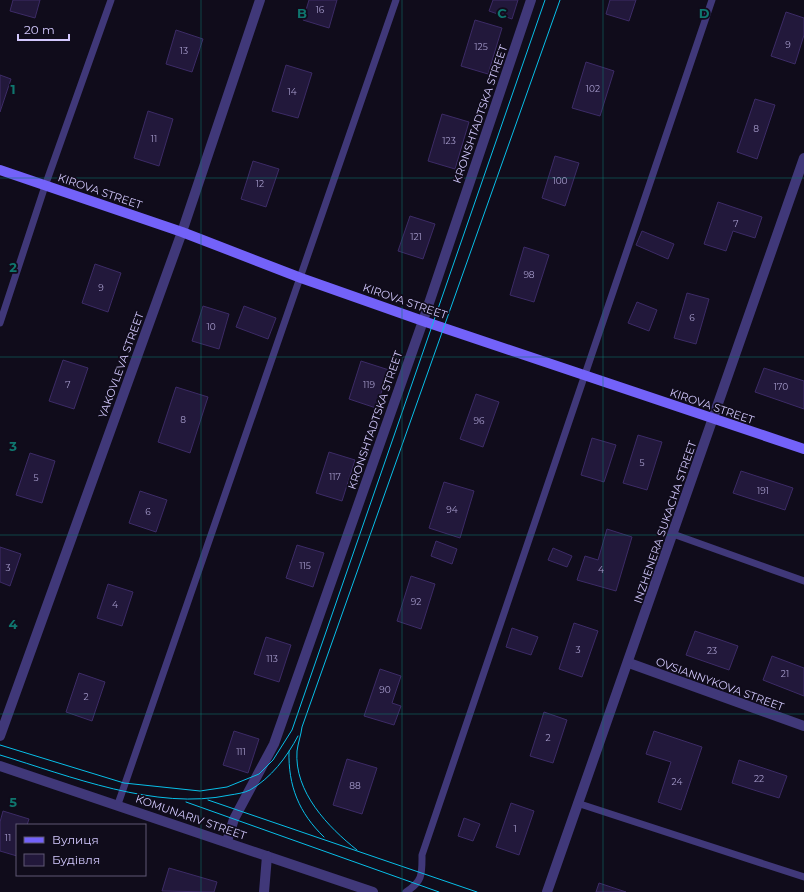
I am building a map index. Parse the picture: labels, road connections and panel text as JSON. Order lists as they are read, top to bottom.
{
  "streets": {
    "main road": ["KIROVA STREET"],
    "street": [
      "KRONSHTADTSKA STREET",
      "YAKOVLEVA STREET",
      "INZHENERA SUKACHA STREET",
      "OVSIANNYKOVA STREET",
      "KOMUNARIV STREET"
    ]
  },
  "crossings": [
    ["KRONSHTADTSKA STREET", "KIROVA STREET"],
    ["KRONSHTADTSKA STREET", "KOMUNARIV STREET"],
    ["KIROVA STREET", "YAKOVLEVA STREET"],
    ["KIROVA STREET", "INZHENERA SUKACHA STREET"],
    ["INZHENERA SUKACHA STREET", "OVSIANNYKOVA STREET"]
  ],
  "house_numbers": [
    "16",
    "9",
    "125",
    "13",
    "102",
    "14",
    "8",
    "11",
    "123",
    "100",
    "12",
    "7",
    "121",
    "98",
    "9",
    "6",
    "10",
    "7",
    "119",
    "170",
    "8",
    "96",
    "5",
    "117",
    "5",
    "191",
    "94",
    "6",
    "115",
    "3",
    "4",
    "92",
    "4",
    "3",
    "23",
    "113",
    "21",
    "90",
    "2",
    "2",
    "111",
    "22",
    "24",
    "88",
    "1",
    "11"
  ],
  "legend": ["Вулиця", "Будівля"],
  "scale_bar": "20 m",
  "grid": {
    "columns": ["B", "C", "D"],
    "rows": [
      "1",
      "2",
      "3",
      "4",
      "5"
    ]
  }
}
